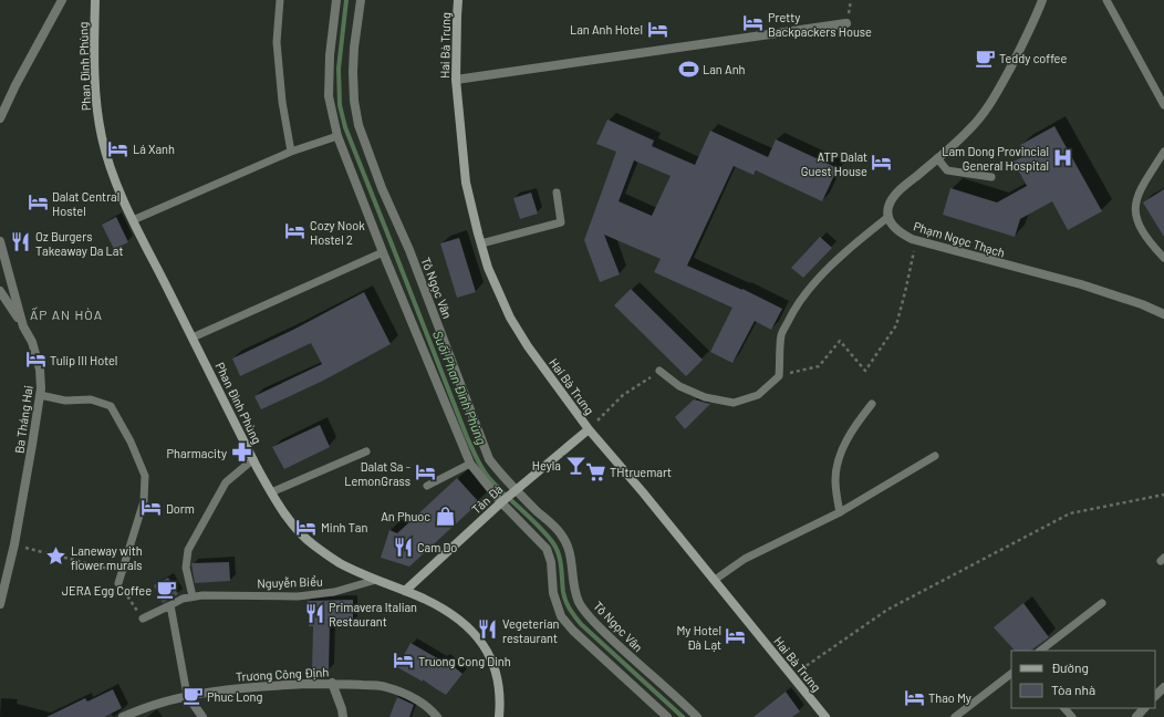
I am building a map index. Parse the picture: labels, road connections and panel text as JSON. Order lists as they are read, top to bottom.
{
  "streets": {
    "street": [
      "Hai Bà Trưng",
      "Phan Đình Phùng",
      "Phạm Ngọc Thạch",
      "Tô Ngọc Vân",
      "Ba Tháng Hai",
      "Tản Đà",
      "Trương Công Định"
    ],
    "lane": ["Nguyễn Biểu"]
  },
  "crossings": [
    ["Hai Bà Trưng", "Tản Đà"],
    ["Phan Đình Phùng", "Tản Đà"],
    ["Phan Đình Phùng", "Nguyễn Biểu"],
    ["Tô Ngọc Vân", "Tản Đà"]
  ],
  "districts": ["ẤP AN HÒA"],
  "water": ["Suối Phan Đình Phùng"],
  "places": {
    "hotel": [
      "Pretty Backpackers House",
      "Lan Anh Hotel",
      "Lá Xanh",
      "ATP Dalat Guest House",
      "Dalat Central Hostel",
      "Cozy Nook Hostel 2",
      "Tulip III Hotel",
      "Dalat Sa - LemonGrass",
      "Dorm",
      "Minh Tan",
      "My Hotel Đà Lạt",
      "Truong Cong Dinh",
      "Thao My"
    ],
    "cafe": ["Teddy coffee", "JERA Egg Coffee", "Phuc Long"],
    "sports": ["Lan Anh"],
    "hospital": ["Lam Dong Provincial General Hospital"],
    "restaurant": [
      "Oz Burgers Takeaway Da Lat",
      "Cam Do",
      "Primavera Italian Restaurant",
      "Vegeterian restaurant"
    ],
    "pharmacy": ["Pharmacity"],
    "bar": ["Heyla"],
    "supermarket": ["THtruemart"],
    "shop": ["An Phuoc"],
    "place": ["Laneway with flower murals"]
  },
  "legend": ["Đường", "Tòa nhà"]
}
